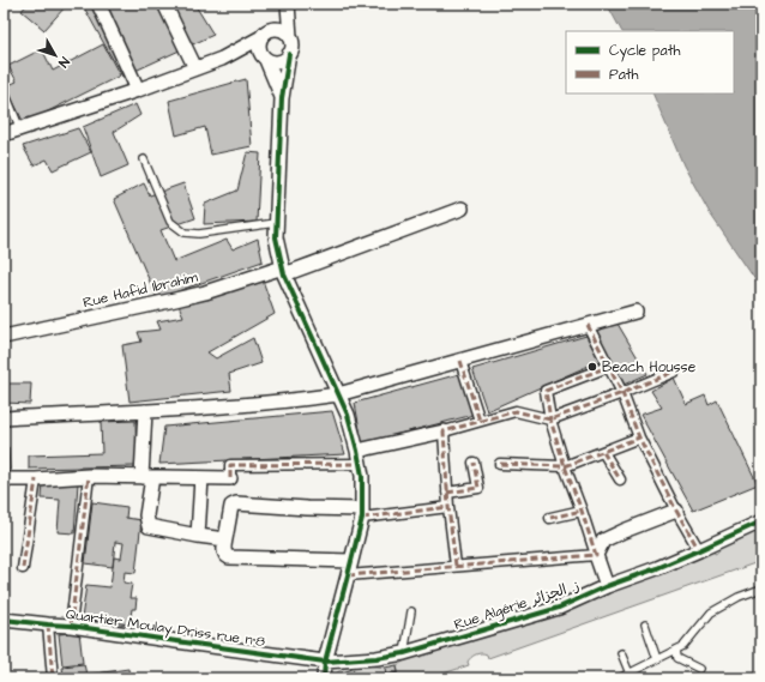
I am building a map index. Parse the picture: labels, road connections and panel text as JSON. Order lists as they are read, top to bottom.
{
  "streets": {
    "street": ["Rue Hafid Ibrahim", "Rue Algérie ز. الجزائر", "Quartier Moulay Driss rue n°8"]
  },
  "crossings": [
    ["Rue Algérie ز. الجزائر", "Quartier Moulay Driss rue n°8"]
  ],
  "places": ["Beach Housse"],
  "legend": ["Cycle path", "Path"],
  "north": "bottom right"
}
